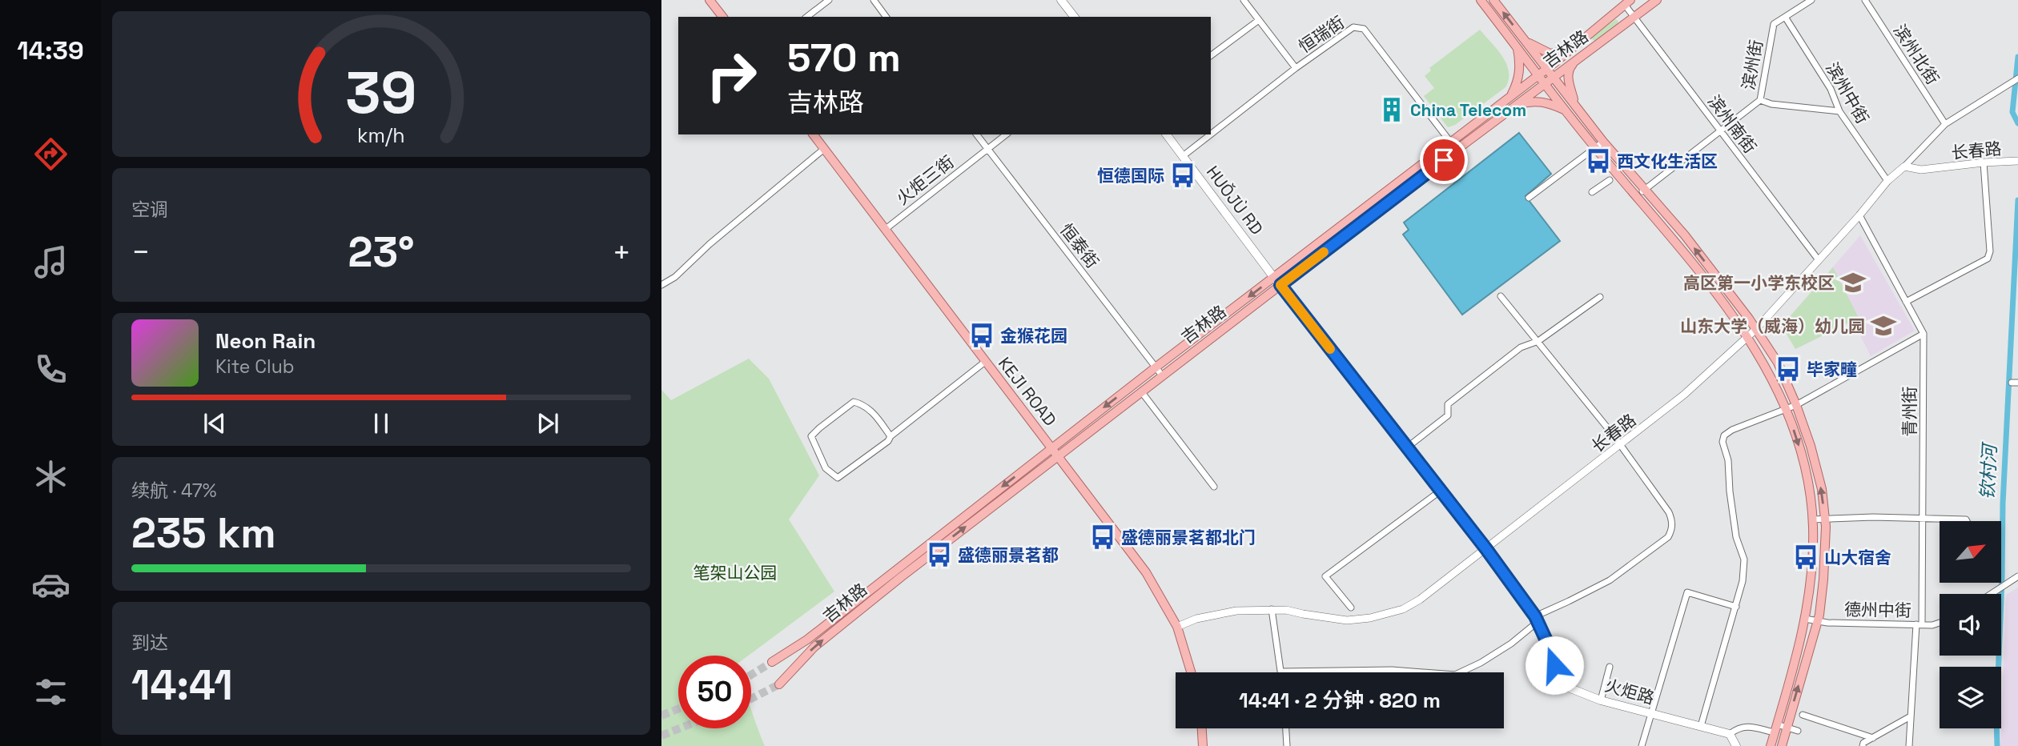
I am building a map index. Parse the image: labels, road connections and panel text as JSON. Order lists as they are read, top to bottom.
{
  "streets": {
    "main road": [
      "吉林路",
      "HUǑJÙ RD",
      "KEJI ROAD",
      "火炬路"
    ],
    "street": [
      "恒瑞街",
      "滨州北街",
      "滨州街",
      "滨州中街",
      "滨州南街",
      "长春路",
      "火炬三街",
      "恒泰街",
      "青州街",
      "德州中街"
    ]
  },
  "crossings": [
    ["恒瑞街", "吉林路"],
    ["吉林路", "滨州南街"],
    ["吉林路", "HUǑJÙ RD"],
    ["吉林路", "恒泰街"],
    ["吉林路", "KEJI ROAD"],
    ["吉林路", "火炬路"],
    ["滨州街", "滨州中街"],
    ["滨州街", "滨州南街"],
    ["滨州中街", "长春路"],
    ["滨州南街", "长春路"],
    ["长春路", "KEJI ROAD"],
    ["长春路", "青州街"],
    ["长春路", "火炬路"],
    ["火炬三街", "恒泰街"],
    ["火炬三街", "KEJI ROAD"],
    ["HUǑJÙ RD", "火炬路"],
    ["青州街", "德州中街"]
  ],
  "water": ["钦村河"],
  "parks": ["笔架山公园"],
  "places": {
    "building": ["China Telecom"],
    "bus stop": [
      "西文化生活区",
      "恒德国际",
      "金猴花园",
      "毕家疃",
      "盛德丽景茗都北门",
      "盛德丽景茗都",
      "山大宿舍"
    ],
    "school or university": ["高区第一小学东校区", "山东大学（威海）幼儿园"]
  },
  "north": "top right",
  "page": {
    "tabs": "14:39",
    "turn": ["570 m", "吉林路"],
    "tile": [
      "空调",
      ["续航 · 47%", "235 km"],
      ["到达", "14:41"]
    ],
    "heat": ["−", "23°", "+"],
    "song": ["Neon Rain", "Kite Club"],
    "limit": "50",
    "trip": "14:41 · 2 分钟 · 820 m",
    "gauge": ["39", "km/h"]
  }
}
